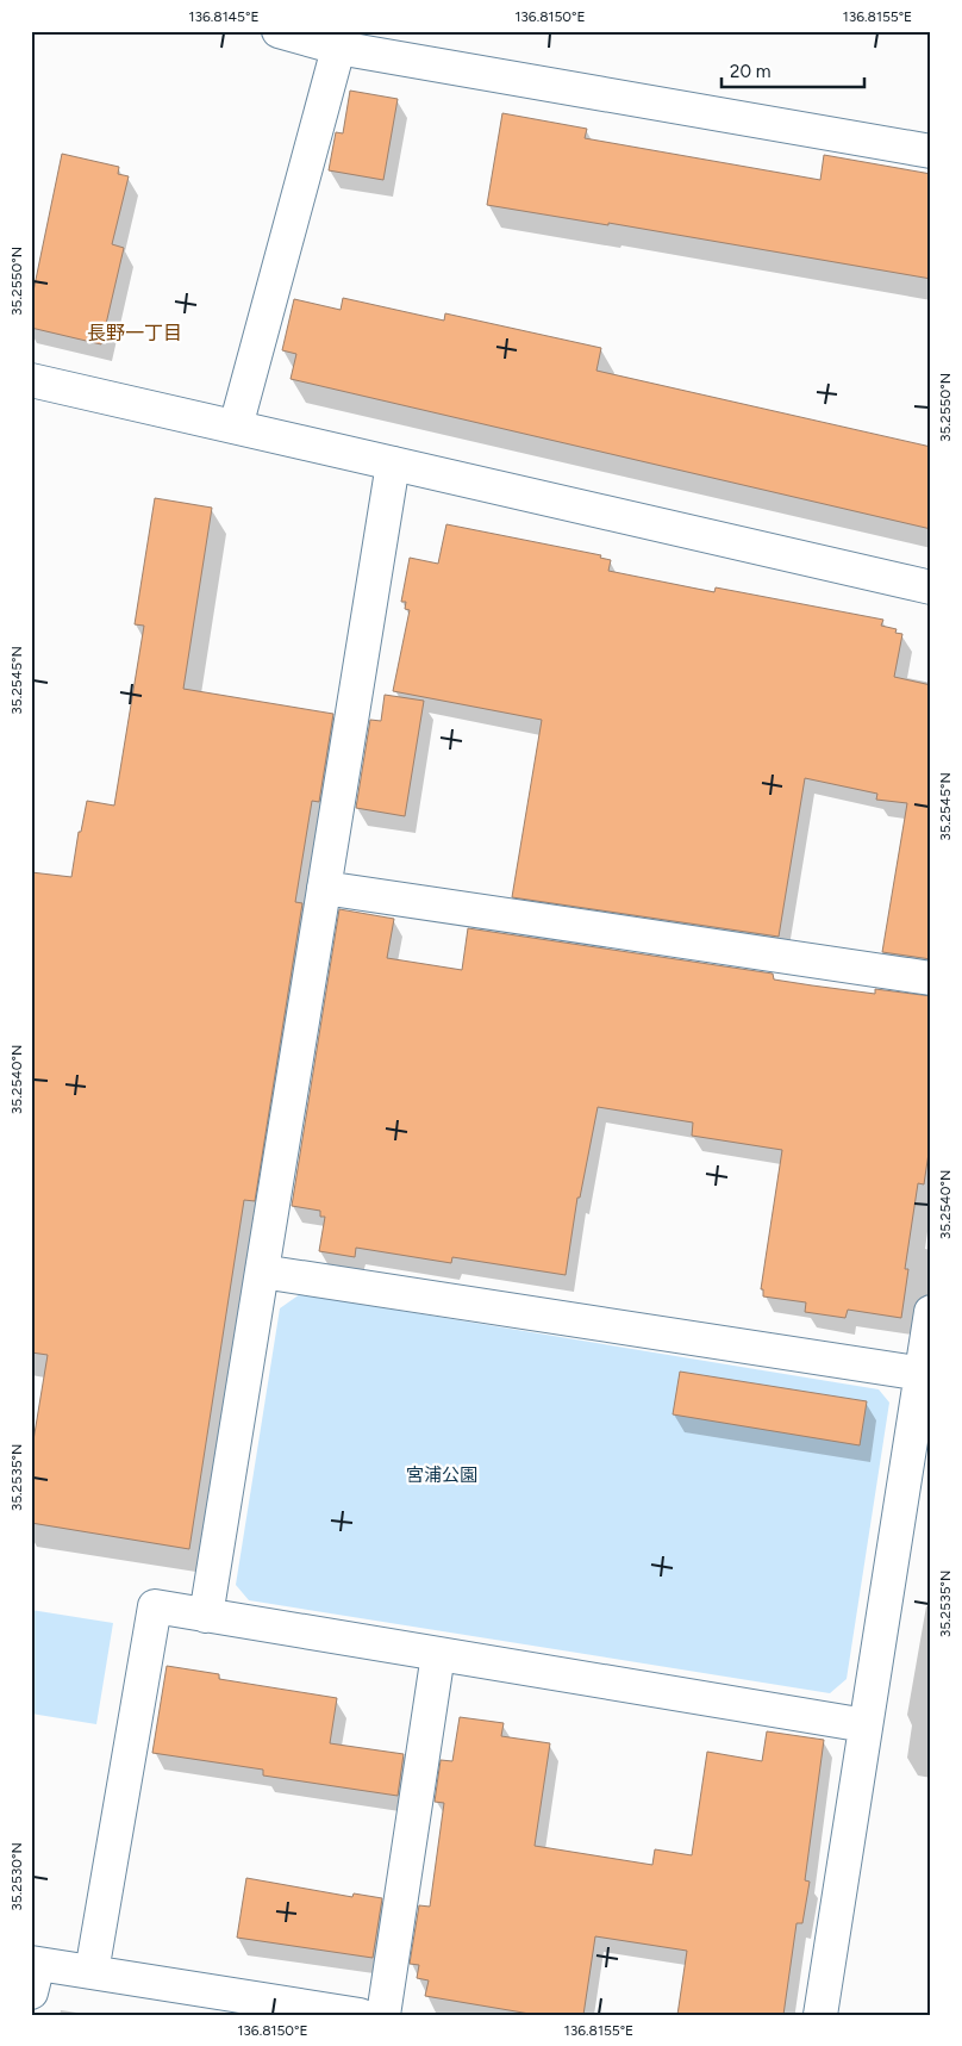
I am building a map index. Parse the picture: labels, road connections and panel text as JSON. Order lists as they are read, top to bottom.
{
  "districts": ["長野一丁目"],
  "parks": ["宮浦公園"],
  "scale_bar": "20 m",
  "coordinates": [
    "136.8145°E",
    "136.8150°E",
    "136.8155°E",
    "35.2550°N",
    "35.2545°N",
    "35.2540°N",
    "35.2535°N",
    "35.2530°N"
  ]
}
